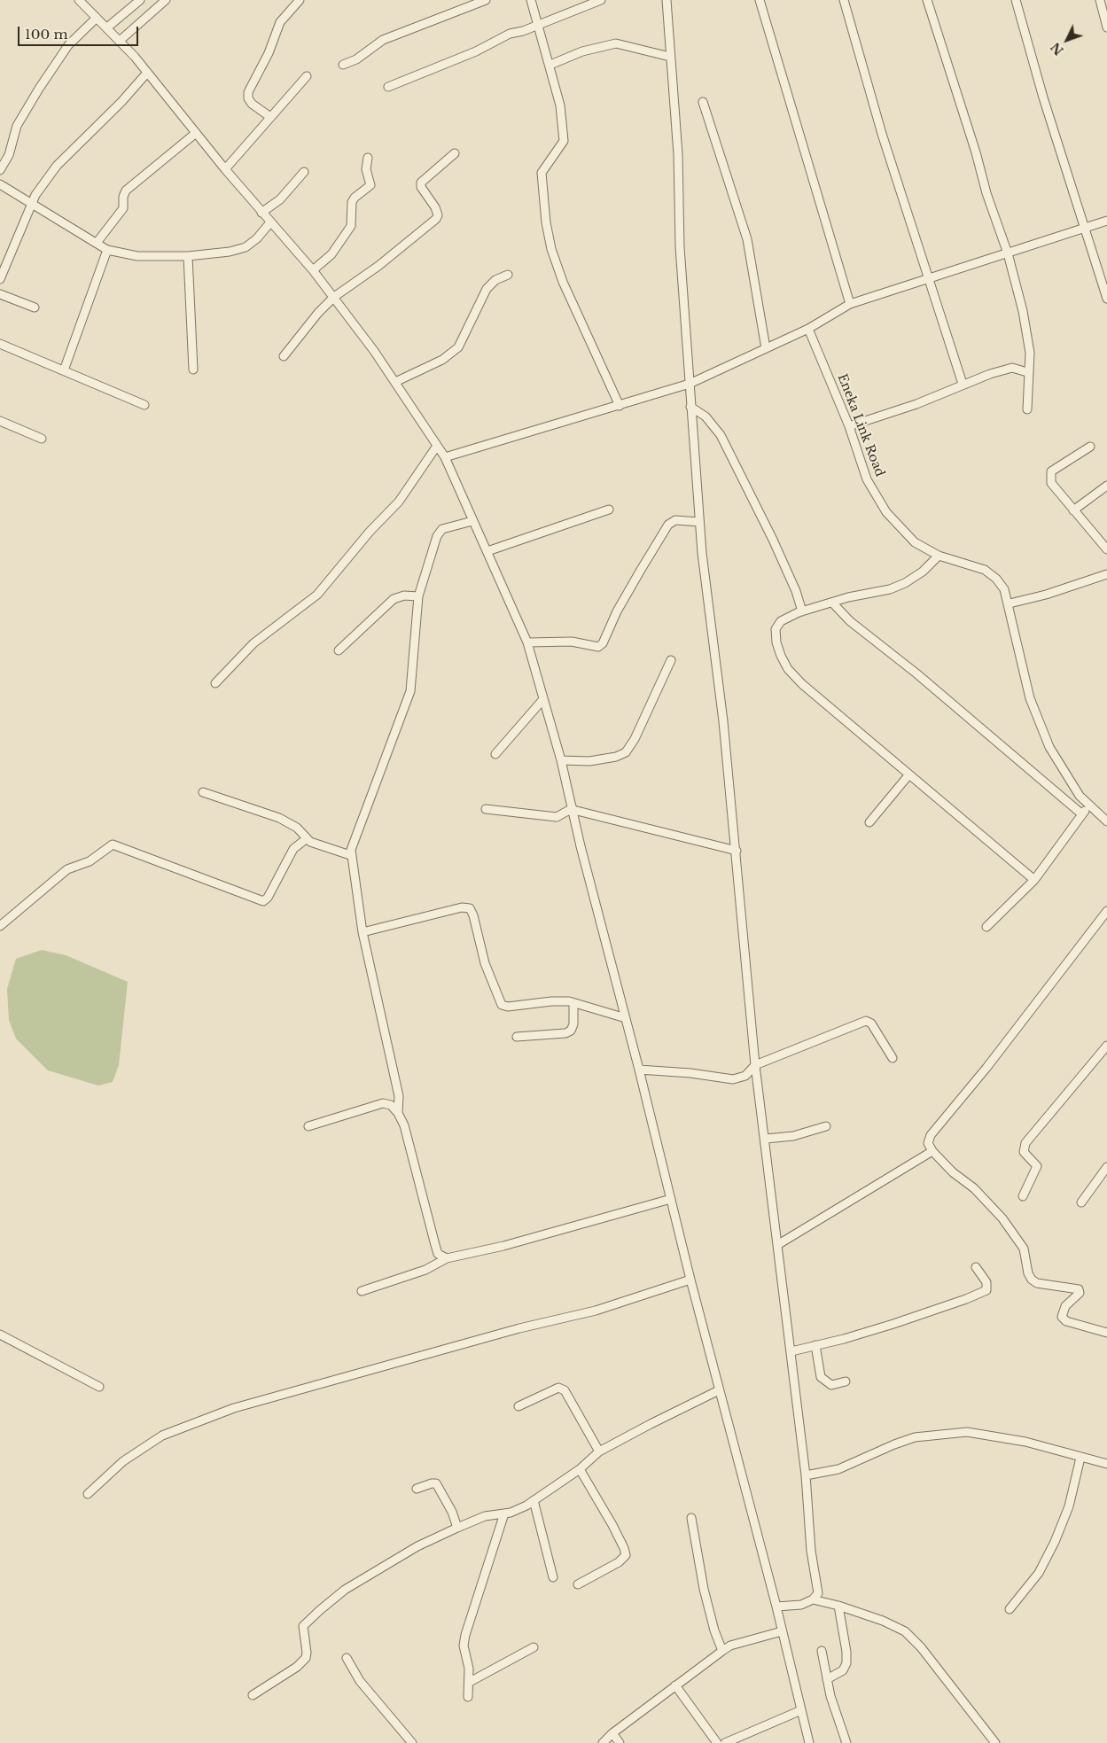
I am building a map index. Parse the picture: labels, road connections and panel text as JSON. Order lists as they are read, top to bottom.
{
  "streets": {
    "street": ["Eneka Link Road"]
  },
  "scale_bar": "100 m",
  "north": "bottom left"
}
